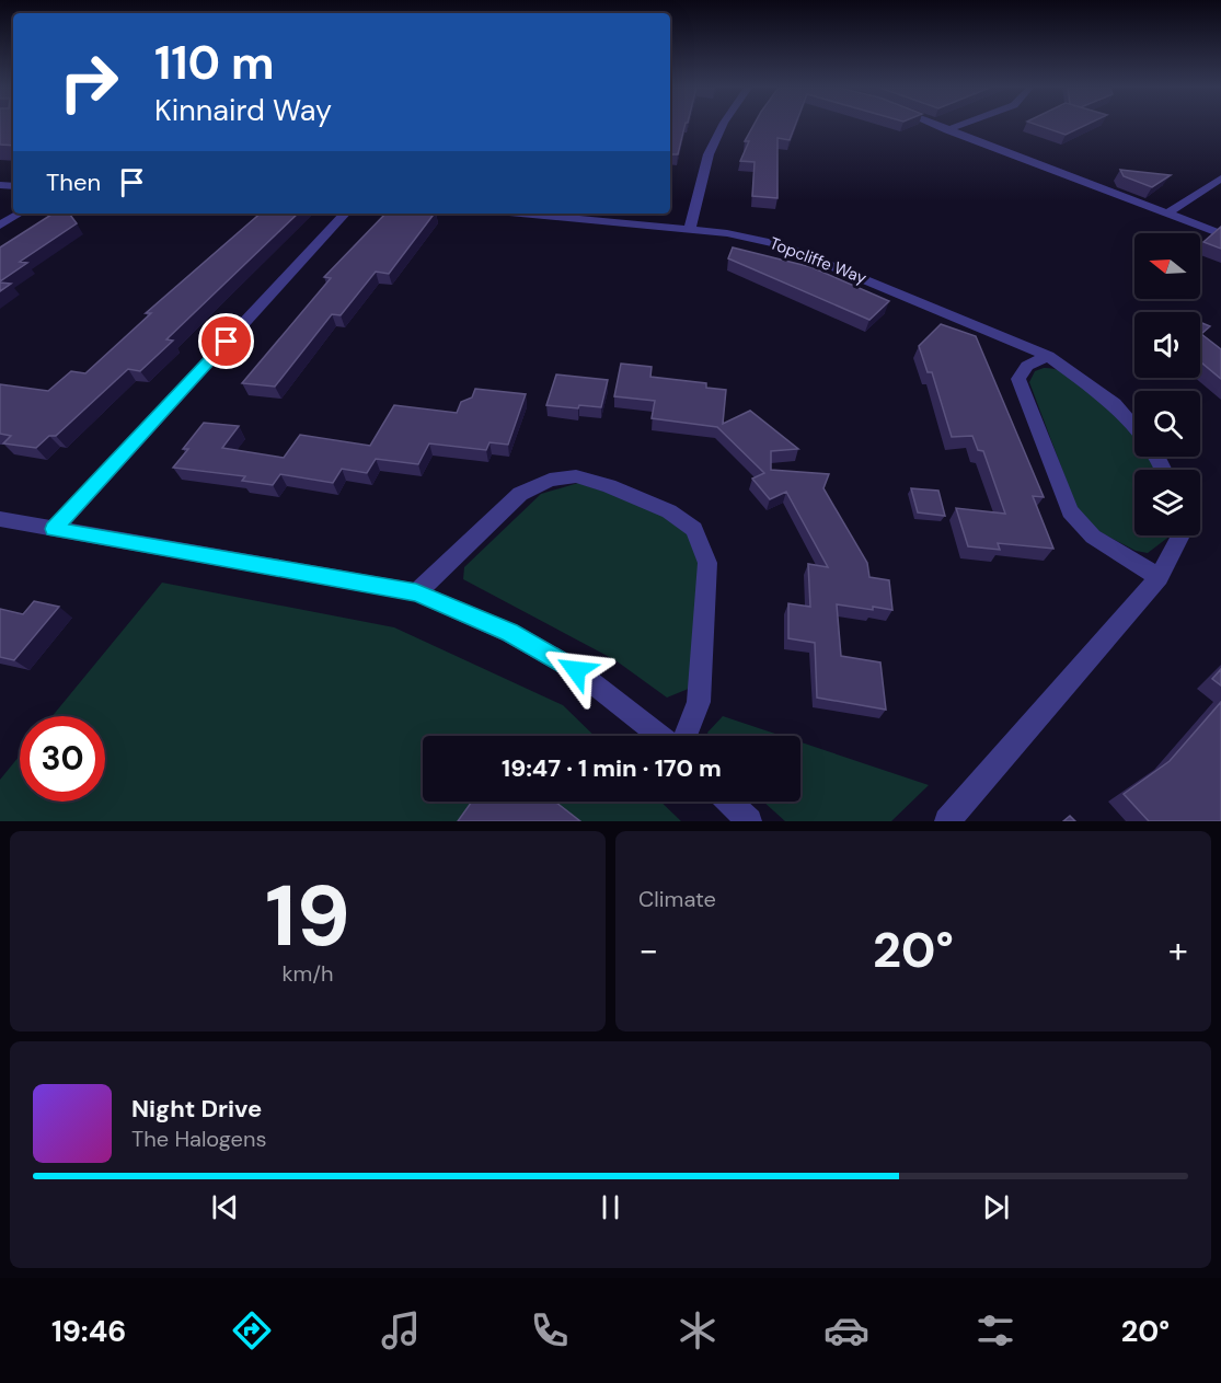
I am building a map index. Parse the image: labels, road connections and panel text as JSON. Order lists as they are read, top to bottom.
{
  "streets": {
    "street": ["Topcliffe Way"]
  },
  "north": "left",
  "page": {
    "turn": ["110 m", "Kinnaird Way"],
    "then": "Then",
    "limit": "30",
    "trip": "19:47 · 1 min · 170 m",
    "tile": [
      ["19", "km/h"],
      "Climate"
    ],
    "heat": ["−", "20°", "+"],
    "song": ["Night Drive", "The Halogens"],
    "tabs": ["19:46", "20°"]
  }
}
